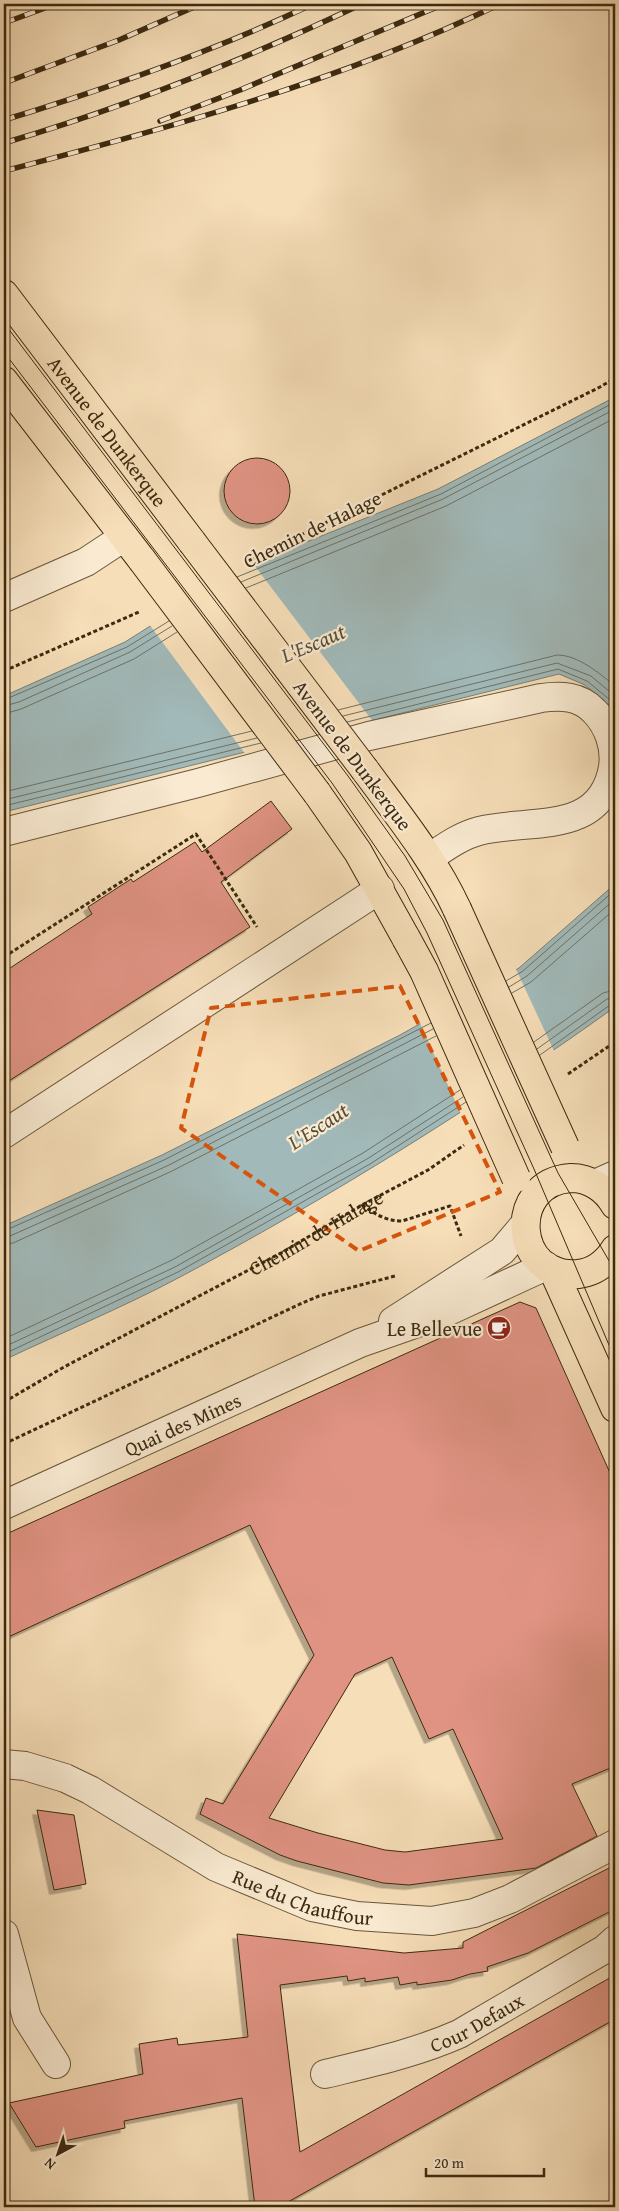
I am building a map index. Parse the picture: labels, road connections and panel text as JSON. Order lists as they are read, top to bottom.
{
  "streets": {
    "main road": ["Avenue de Dunkerque"],
    "street": ["Quai des Mines", "Rue du Chauffour", "Cour Defaux"],
    "path": ["Chemin de Halage"]
  },
  "water": ["L'Escaut"],
  "places": {
    "cafe": ["Le Bellevue"]
  },
  "scale_bar": "20 m",
  "north": "bottom left"
}
